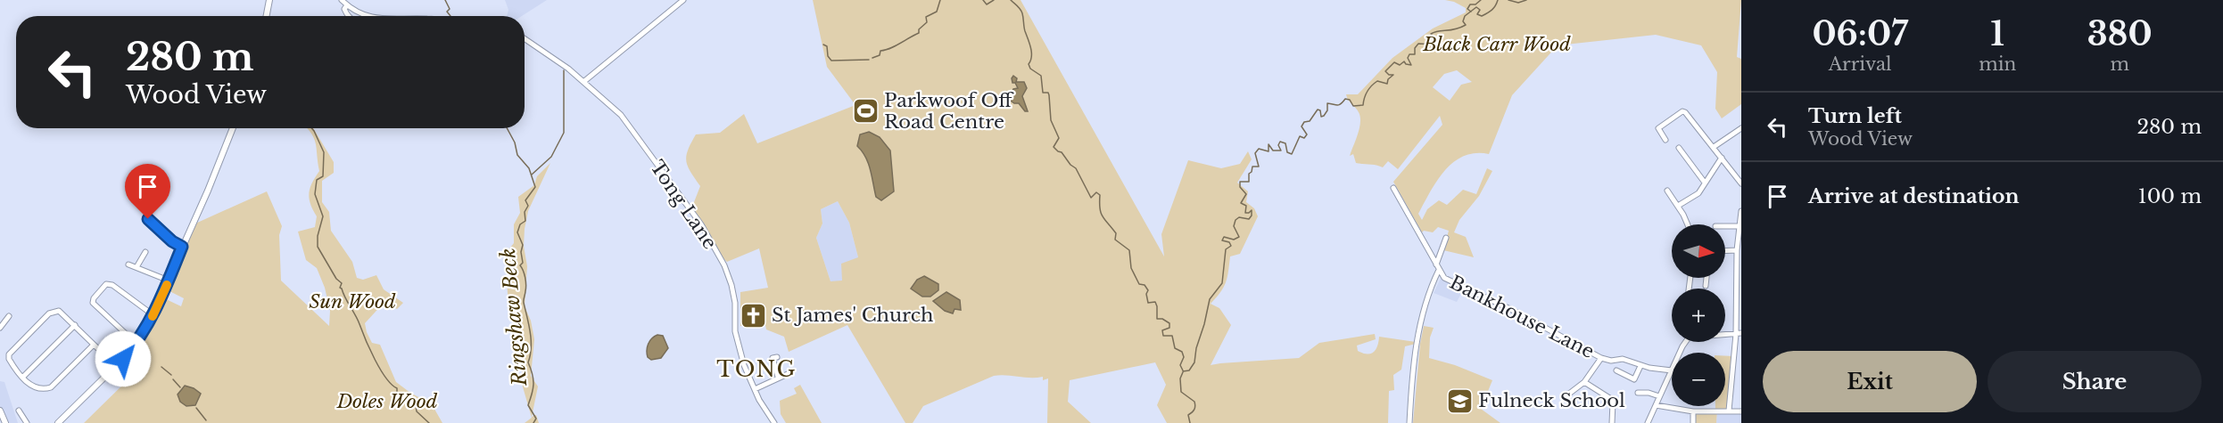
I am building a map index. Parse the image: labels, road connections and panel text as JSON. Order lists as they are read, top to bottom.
{
  "streets": {
    "street": ["Tong Lane", "Bankhouse Lane"]
  },
  "districts": ["TONG"],
  "water": ["Ringshaw Beck"],
  "parks": ["Black Carr Wood", "Sun Wood", "Doles Wood"],
  "places": {
    "sports": ["Parkwoof Off Road Centre"],
    "church": ["St James' Church"],
    "school or university": ["Fulneck School"]
  },
  "north": "right",
  "page": {
    "eta": [
      "06:07",
      "Arrival",
      "1",
      "min",
      "380",
      "m"
    ],
    "turn": ["280 m", "Wood View"],
    "list": [
      {
        "name": "Turn left",
        "note": "Wood View",
        "value": "280 m"
      },
      {
        "name": "Arrive at destination",
        "value": "100 m"
      }
    ],
    "map_buttons": ["+", "−"],
    "buttons": ["Exit", "Share"]
  }
}
